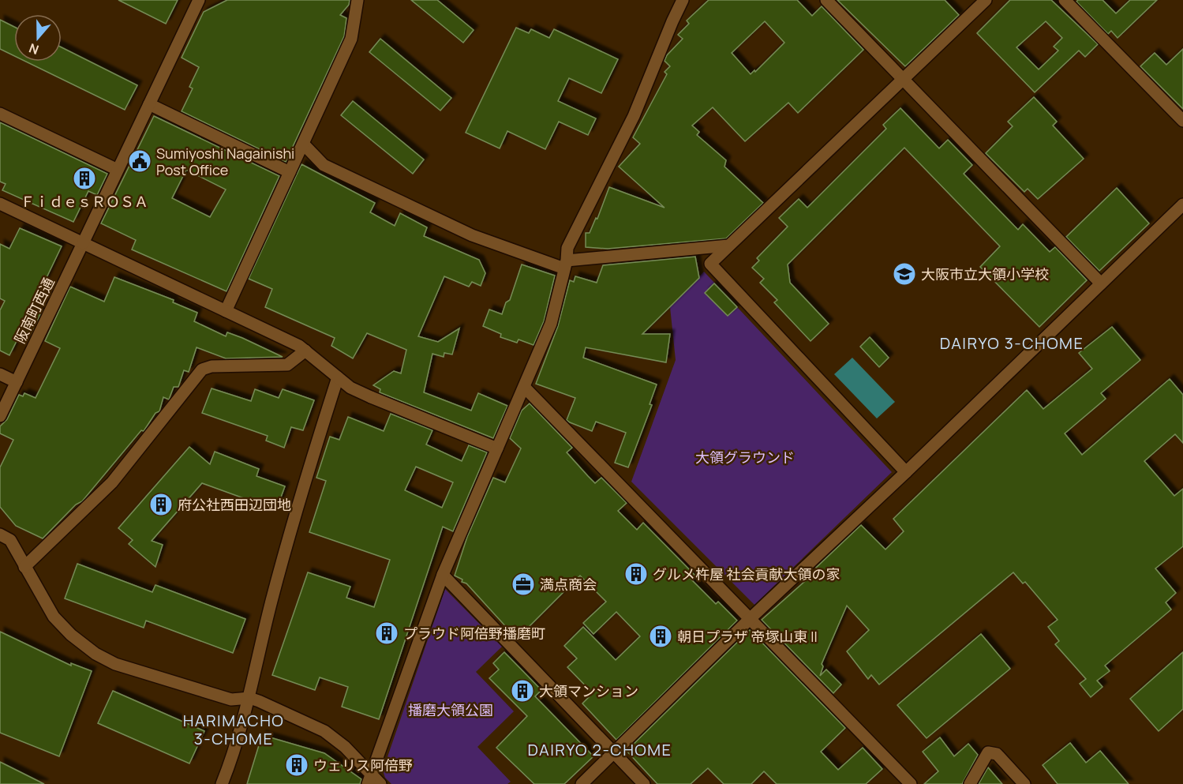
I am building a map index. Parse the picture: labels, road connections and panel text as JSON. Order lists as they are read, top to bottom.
{
  "streets": {
    "street": ["阪南町西通"]
  },
  "districts": ["DAIRYO 3-CHOME", "HARIMACHO 3-CHOME", "DAIRYO 2-CHOME"],
  "parks": ["大領グラウンド", "播磨大領公園"],
  "places": {
    "public building": ["Sumiyoshi Nagainishi Post Office"],
    "building": [
      "ＦｉｄｅｓＲＯＳＡ",
      "府公社西田辺団地",
      "グルメ杵屋 社会貢献大領の家",
      "プラウド阿倍野播磨町",
      "朝日プラザ 帝塚山東 II",
      "大領マンション",
      "ウェリス阿倍野"
    ],
    "school or university": ["大阪市立大領小学校"],
    "office": ["満点商会"]
  },
  "north": "bottom"
}
